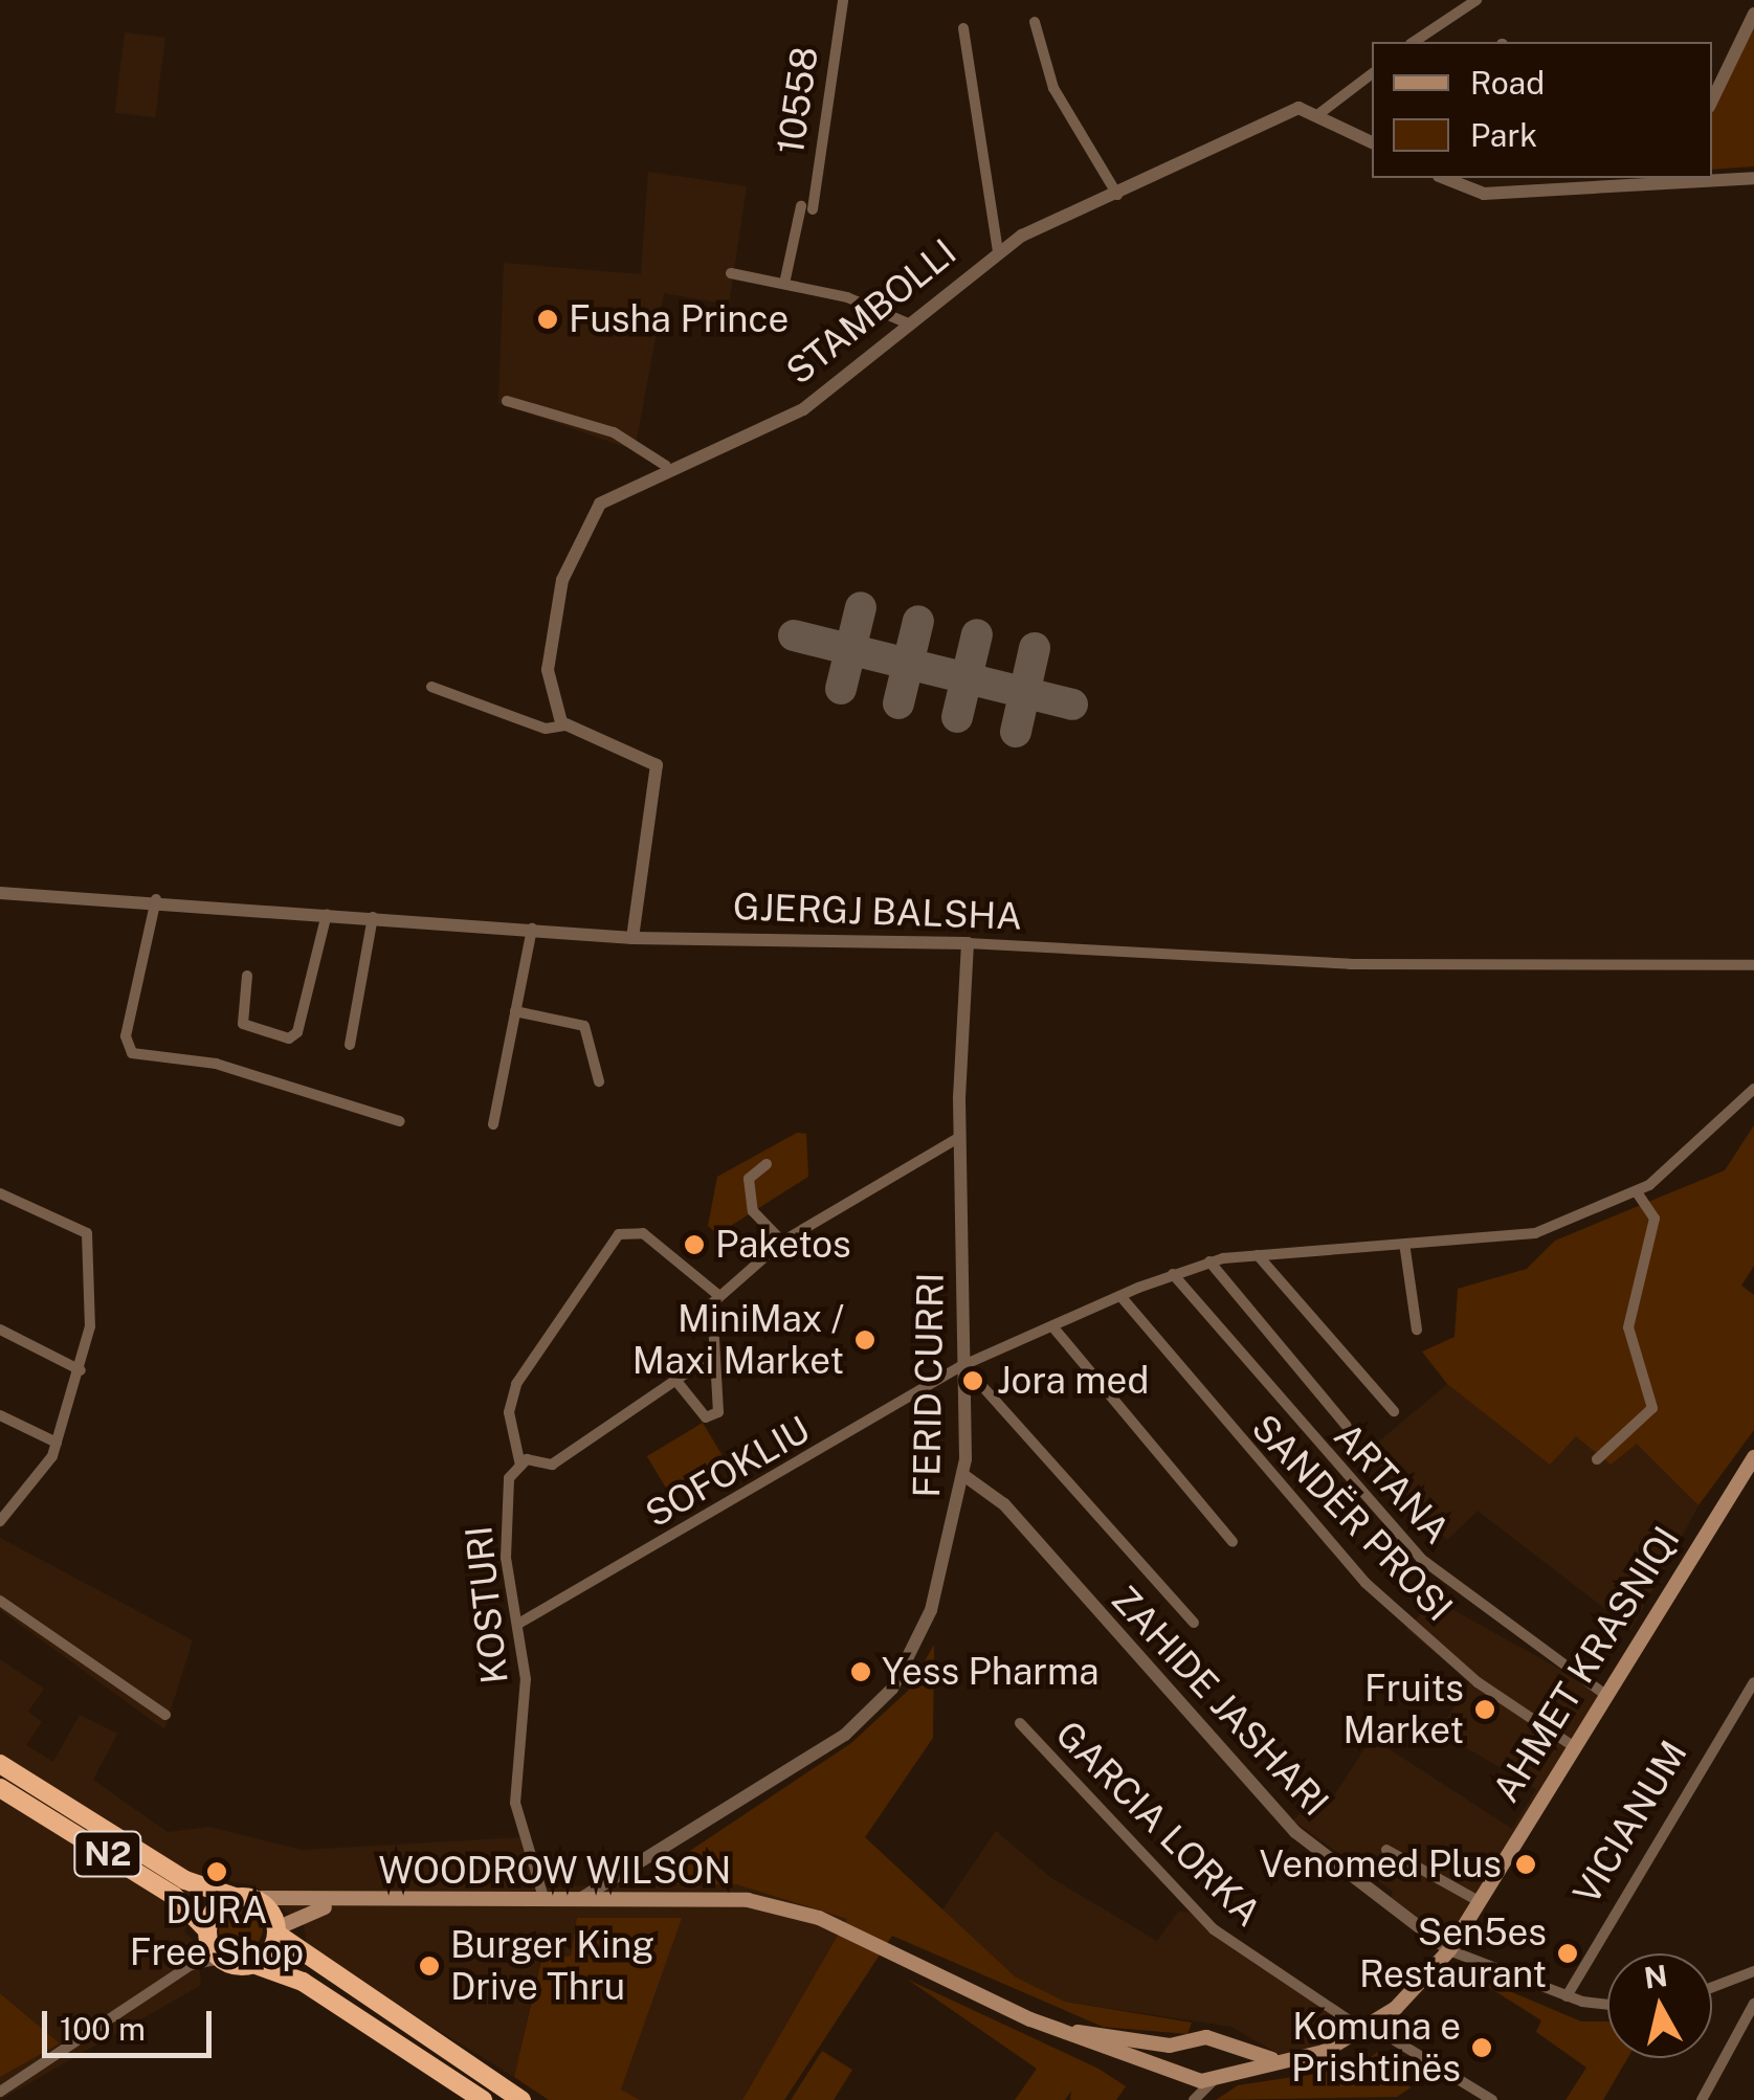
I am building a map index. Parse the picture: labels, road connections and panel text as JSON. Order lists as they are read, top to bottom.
{
  "streets": {
    "highway": ["N2"],
    "main road": ["AHMET KRASNIQI", "WOODROW WILSON"],
    "street": [
      "10558",
      "STAMBOLLI",
      "GJERGJ BALSHA",
      "FERID CURRI",
      "SOFOKLIU",
      "ARTANA",
      "SANDËR PROSI",
      "KOSTURI",
      "ZAHIDE JASHARI",
      "VICIANUM",
      "GARCIA LORKA"
    ]
  },
  "crossings": [
    ["GJERGJ BALSHA", "FERID CURRI"],
    ["FERID CURRI", "SOFOKLIU"],
    ["FERID CURRI", "ZAHIDE JASHARI"],
    ["FERID CURRI", "WOODROW WILSON"],
    ["SOFOKLIU", "ARTANA"],
    ["SOFOKLIU", "SANDËR PROSI"],
    ["SOFOKLIU", "KOSTURI"],
    ["ARTANA", "AHMET KRASNIQI"],
    ["SANDËR PROSI", "AHMET KRASNIQI"],
    ["KOSTURI", "WOODROW WILSON"],
    ["AHMET KRASNIQI", "ZAHIDE JASHARI"],
    ["AHMET KRASNIQI", "GARCIA LORKA"],
    ["AHMET KRASNIQI", "WOODROW WILSON"]
  ],
  "places": [
    "Fusha Prince",
    "Paketos",
    "MiniMax / Maxi Market",
    "Jora med",
    "Yess Pharma",
    "Fruits Market",
    "Venomed Plus",
    "DURA Free Shop",
    "Sen5es Restaurant",
    "Burger King Drive Thru",
    "Komuna e Prishtinës"
  ],
  "legend": ["Road", "Park"],
  "scale_bar": "100 m",
  "north": "top"
}
